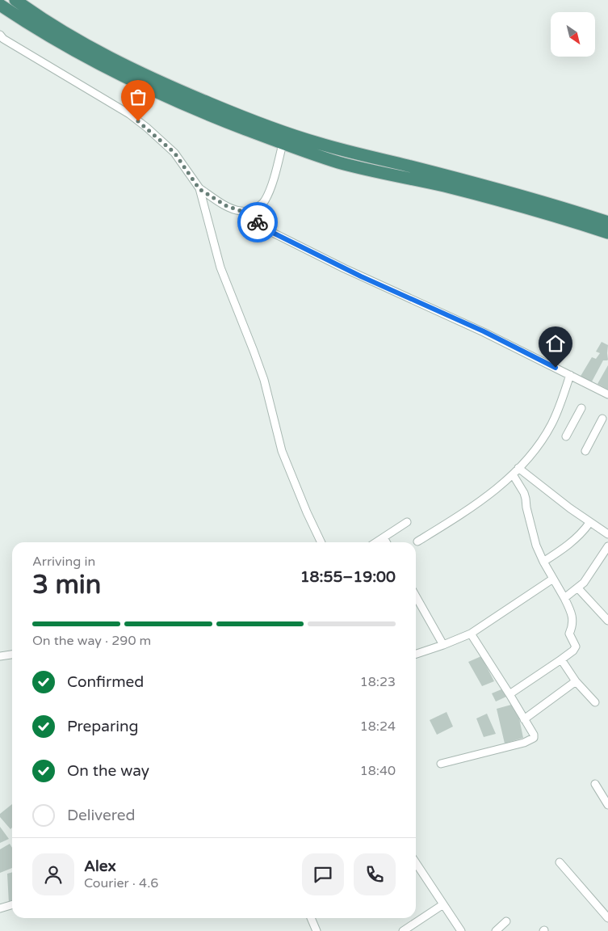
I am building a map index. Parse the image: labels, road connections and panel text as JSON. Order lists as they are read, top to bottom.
{
  "north": "bottom right",
  "page": {
    "heading": ["3 min", "Arriving in", "18:55–19:00"],
    "panel": ["Alex", "Courier · 4.6"],
    "bar": "On the way · 290 m",
    "list": [
      ["Confirmed", "18:23"],
      ["Preparing", "18:24"],
      ["On the way", "18:40"],
      "Delivered"
    ]
  }
}
